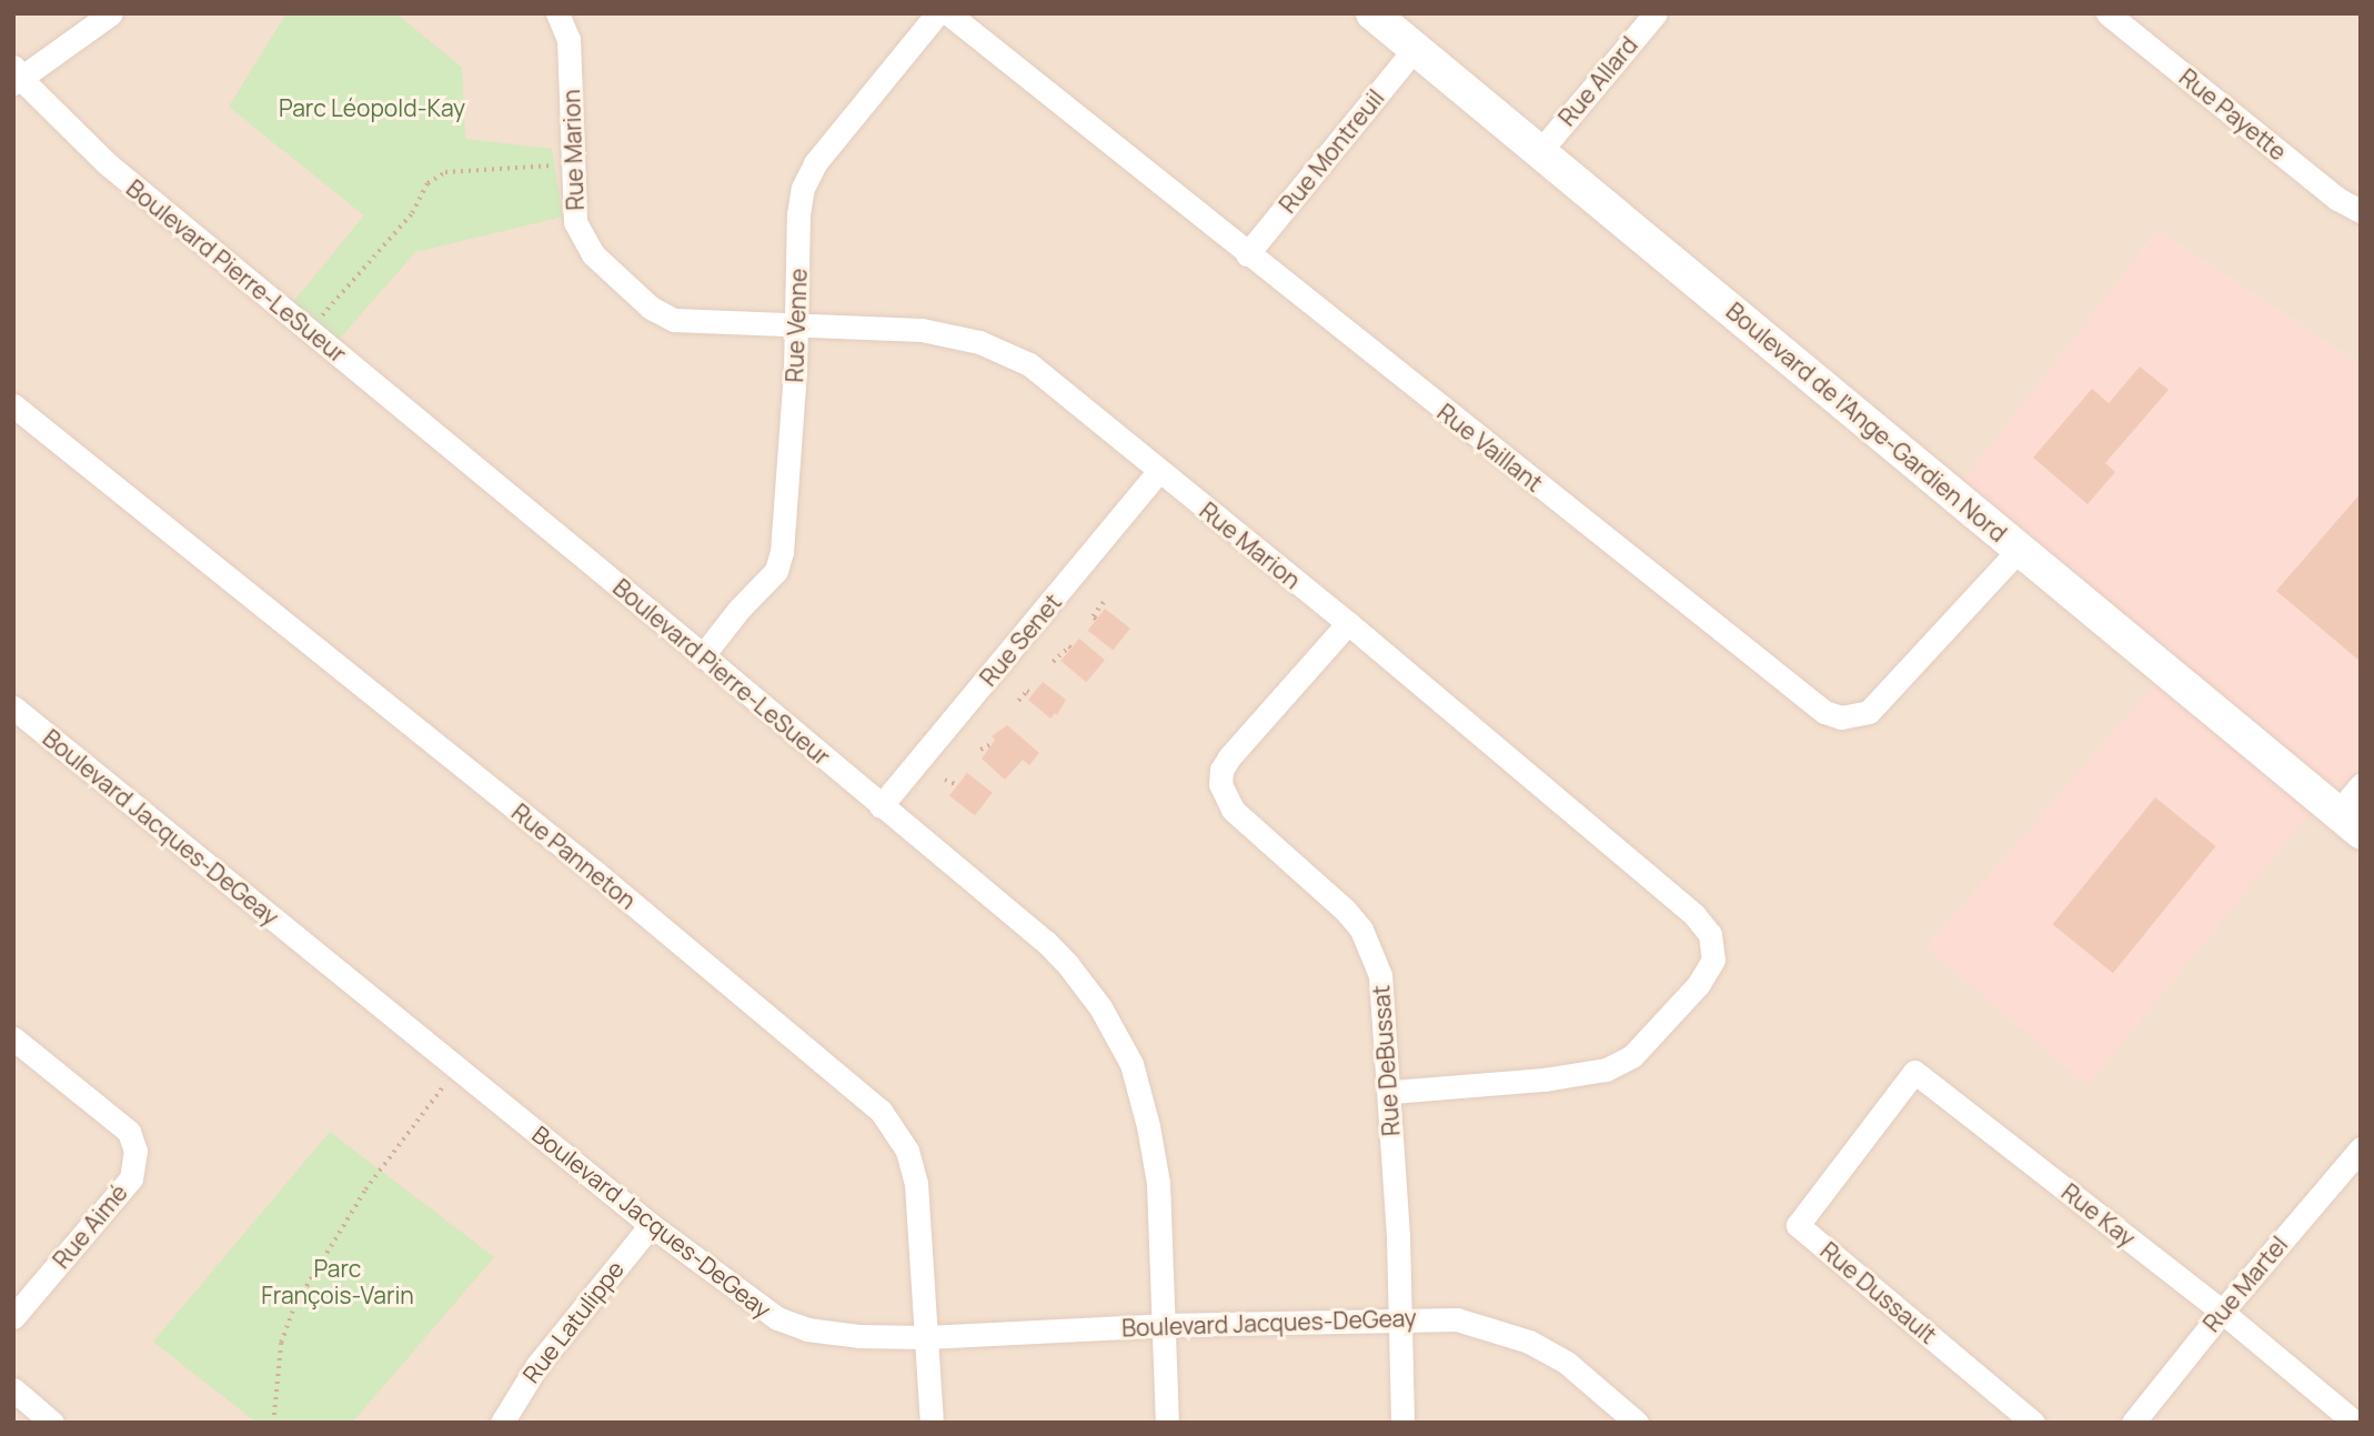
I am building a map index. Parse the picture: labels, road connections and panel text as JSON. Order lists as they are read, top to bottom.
{
  "streets": {
    "main road": ["Boulevard de l'Ange-Gardien Nord"],
    "street": [
      "Rue Allard",
      "Rue Payette",
      "Rue Marion",
      "Rue Montreuil",
      "Boulevard Pierre-LeSueur",
      "Rue Venne",
      "Rue Vaillant",
      "Rue Senet",
      "Boulevard Jacques-DeGeay",
      "Rue Panneton",
      "Rue DeBussat",
      "Rue Kay",
      "Rue Aimé",
      "Rue Martel",
      "Rue Dussault",
      "Rue Latulippe"
    ]
  },
  "crossings": [
    ["Rue Allard", "Boulevard de l'Ange-Gardien Nord"],
    ["Rue Marion", "Rue Venne"],
    ["Rue Marion", "Rue Senet"],
    ["Rue Marion", "Rue DeBussat"],
    ["Rue Montreuil", "Boulevard de l'Ange-Gardien Nord"],
    ["Rue Montreuil", "Rue Vaillant"],
    ["Boulevard Pierre-LeSueur", "Rue Venne"],
    ["Boulevard Pierre-LeSueur", "Rue Senet"],
    ["Boulevard Pierre-LeSueur", "Boulevard Jacques-DeGeay"],
    ["Boulevard de l'Ange-Gardien Nord", "Rue Vaillant"],
    ["Boulevard Jacques-DeGeay", "Rue Panneton"],
    ["Boulevard Jacques-DeGeay", "Rue DeBussat"],
    ["Boulevard Jacques-DeGeay", "Rue Latulippe"],
    ["Rue Kay", "Rue Martel"],
    ["Rue Kay", "Rue Dussault"]
  ],
  "parks": ["Parc Léopold-Kay", "Parc François-Varin"]
}
